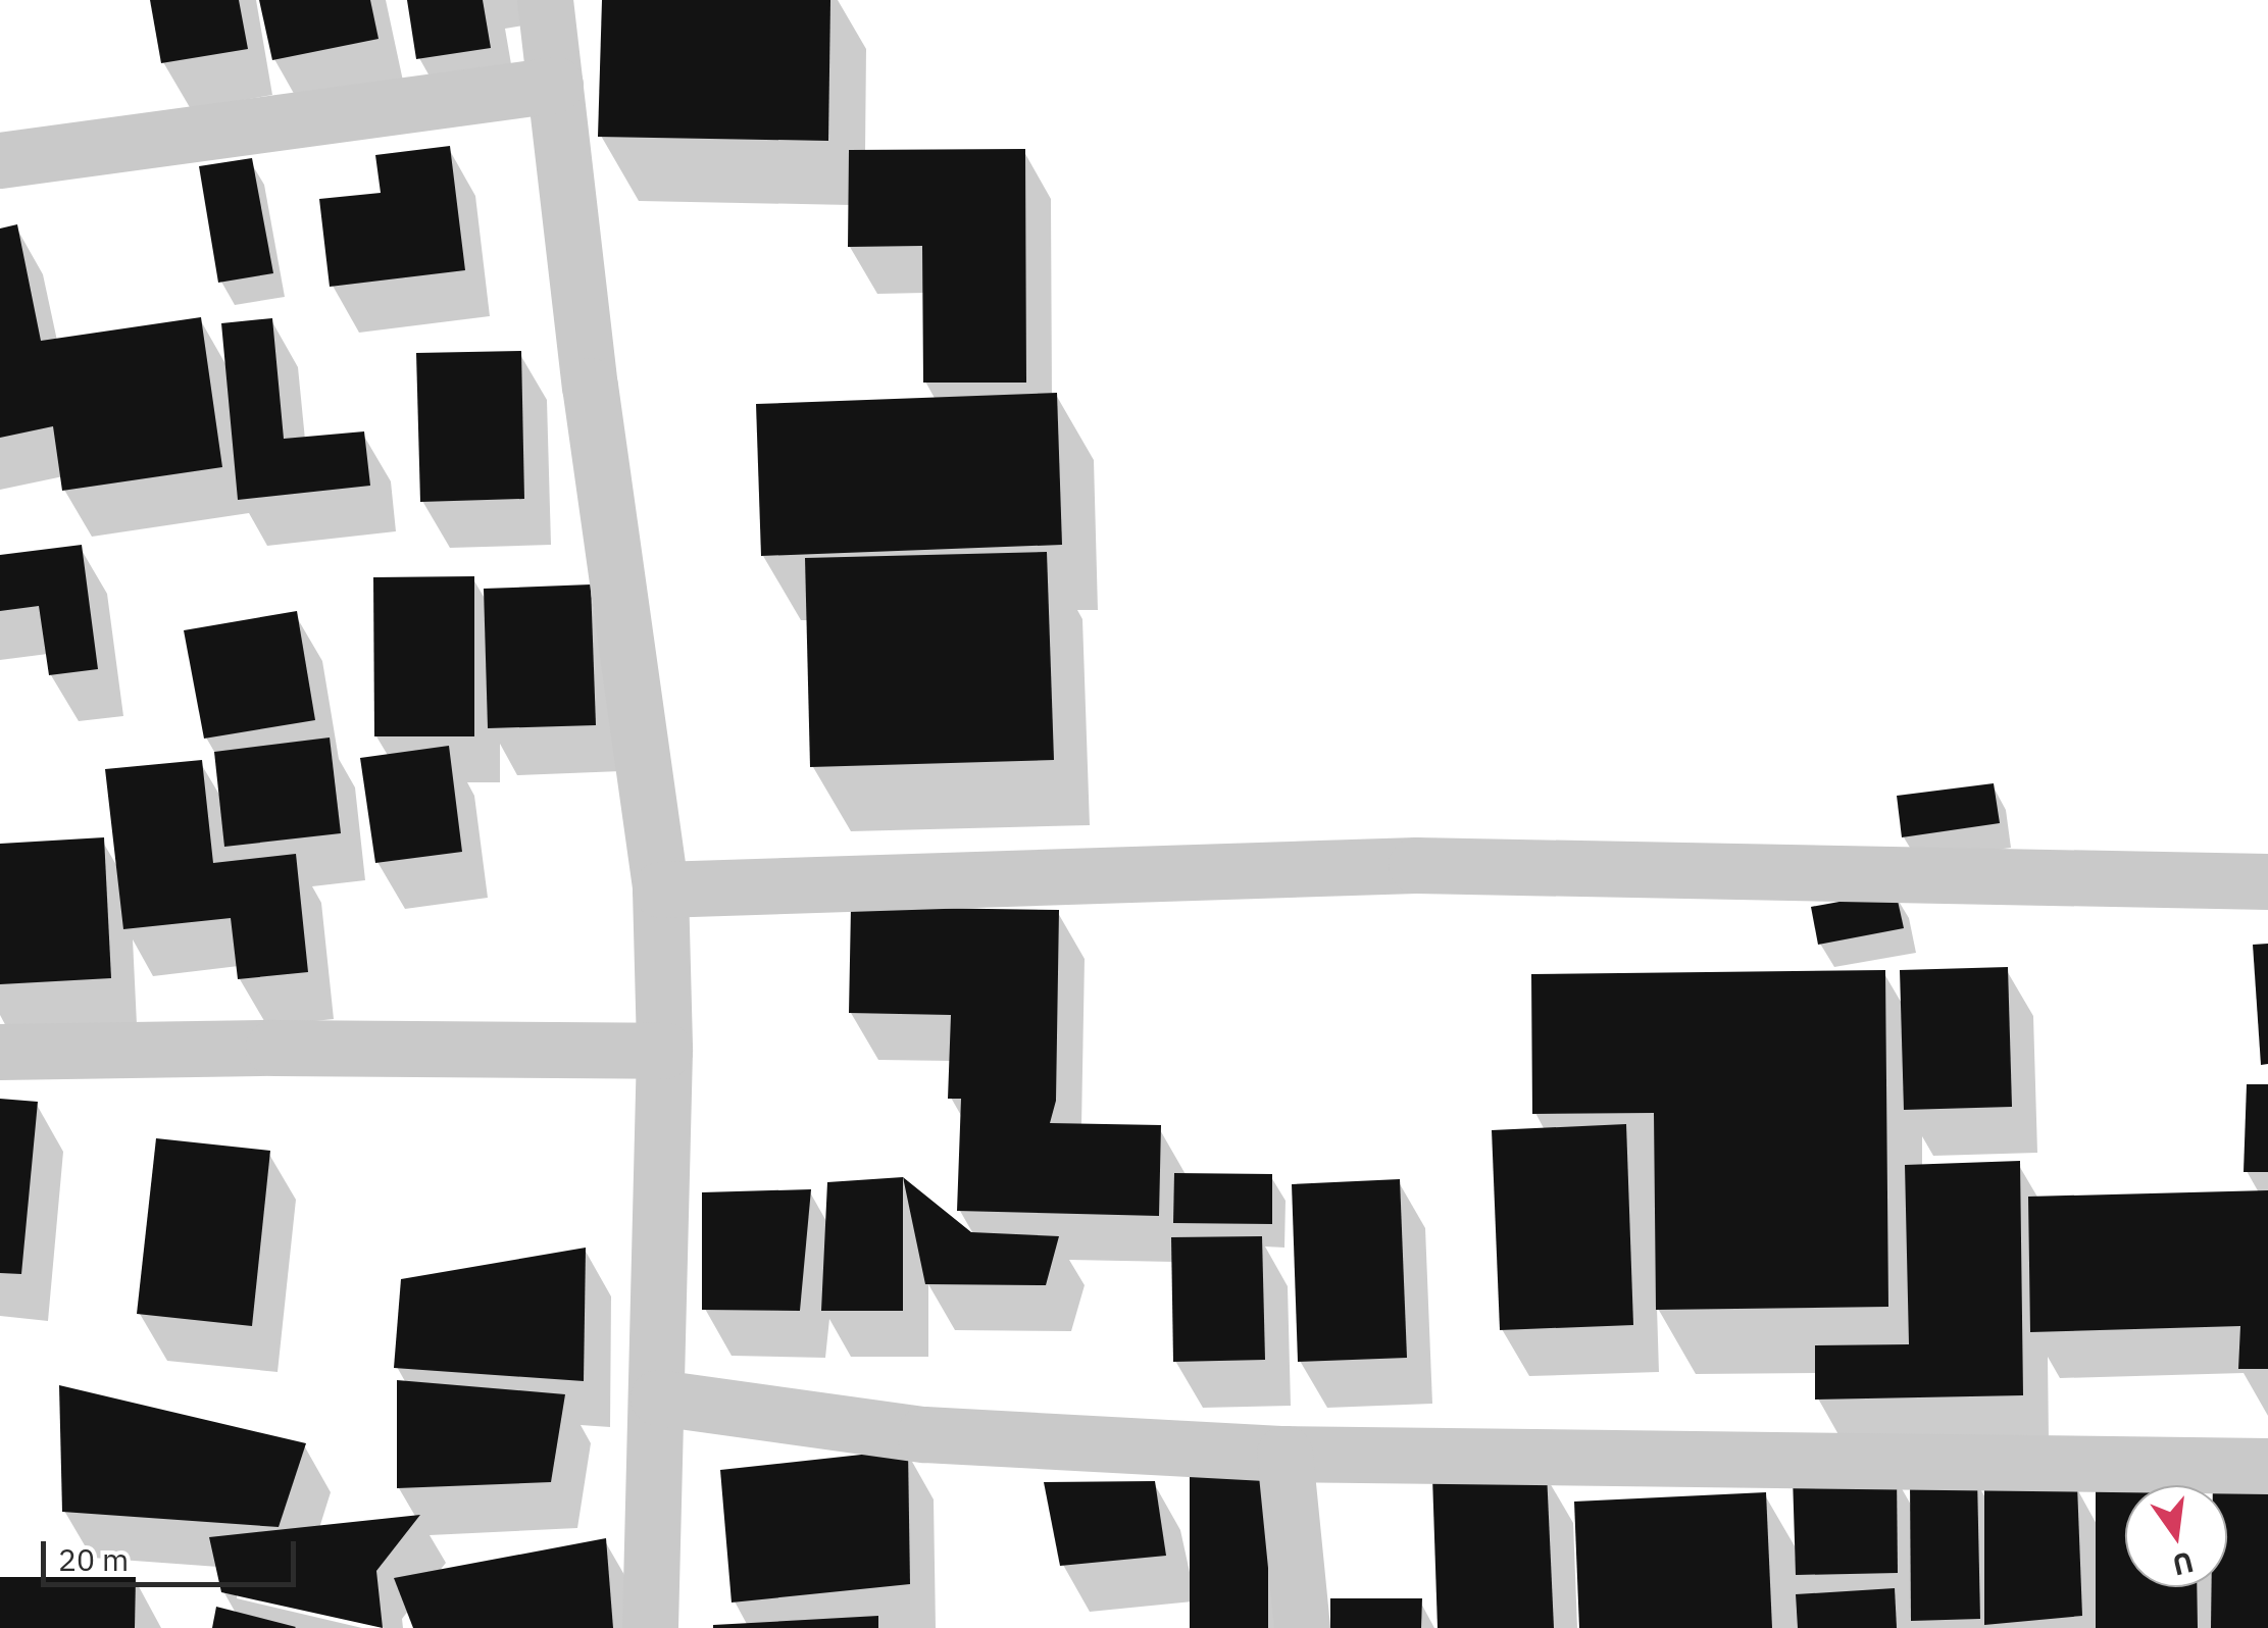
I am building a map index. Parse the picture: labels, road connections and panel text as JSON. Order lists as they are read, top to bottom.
{
  "scale_bar": "20 m",
  "north": "bottom"
}
